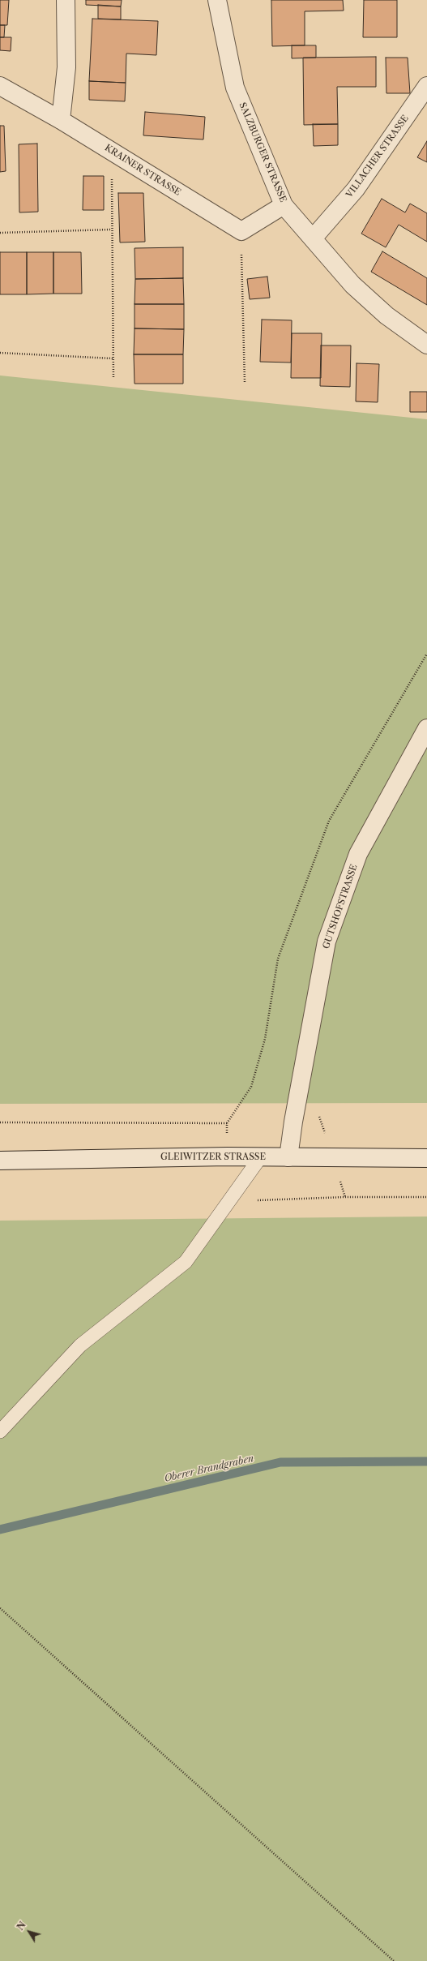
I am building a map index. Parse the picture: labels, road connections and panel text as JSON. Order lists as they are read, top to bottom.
{
  "streets": {
    "street": [
      "SALZBURGER STRASSE",
      "VILLACHER STRASSE",
      "KRAINER STRASSE",
      "GUTSHOFSTRASSE",
      "GLEIWITZER STRASSE"
    ]
  },
  "crossings": [
    ["SALZBURGER STRASSE", "VILLACHER STRASSE"],
    ["GUTSHOFSTRASSE", "GLEIWITZER STRASSE"]
  ],
  "water": ["Oberer Brandgraben"],
  "north": "top left"
}
